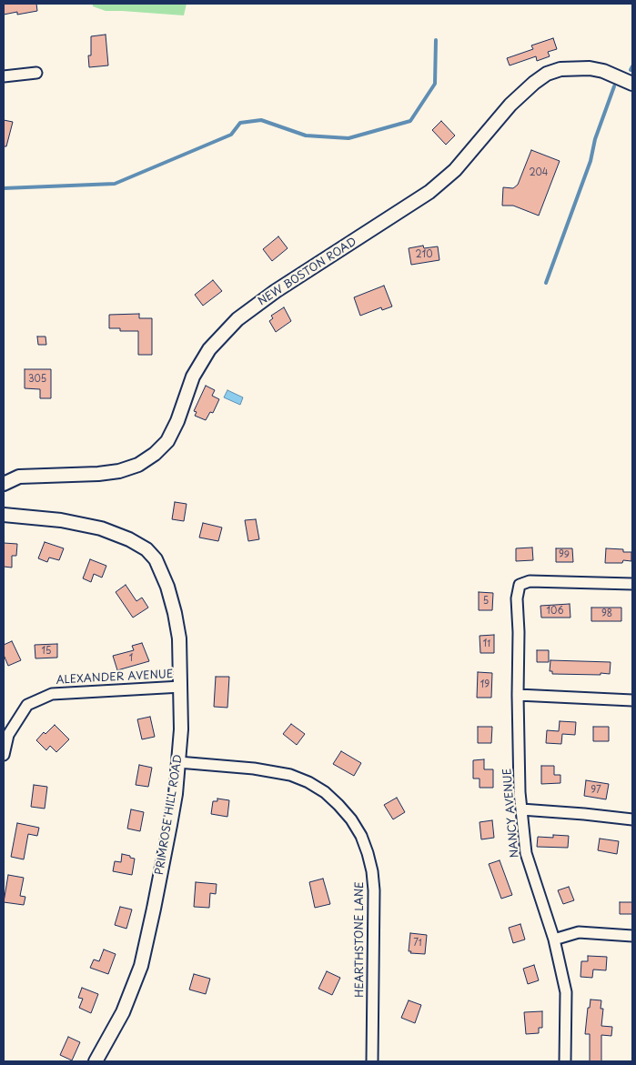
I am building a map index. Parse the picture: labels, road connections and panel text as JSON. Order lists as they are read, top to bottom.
{
  "streets": {
    "street": [
      "NEW BOSTON ROAD",
      "ALEXANDER AVENUE",
      "NANCY AVENUE",
      "PRIMROSE HILL ROAD",
      "HEARTHSTONE LANE"
    ]
  },
  "crossings": [
    ["ALEXANDER AVENUE", "PRIMROSE HILL ROAD"],
    ["PRIMROSE HILL ROAD", "HEARTHSTONE LANE"]
  ],
  "house_numbers": [
    "204",
    "210",
    "305",
    "99",
    "5",
    "106",
    "98",
    "11",
    "15",
    "1",
    "19",
    "97",
    "71"
  ]
}
